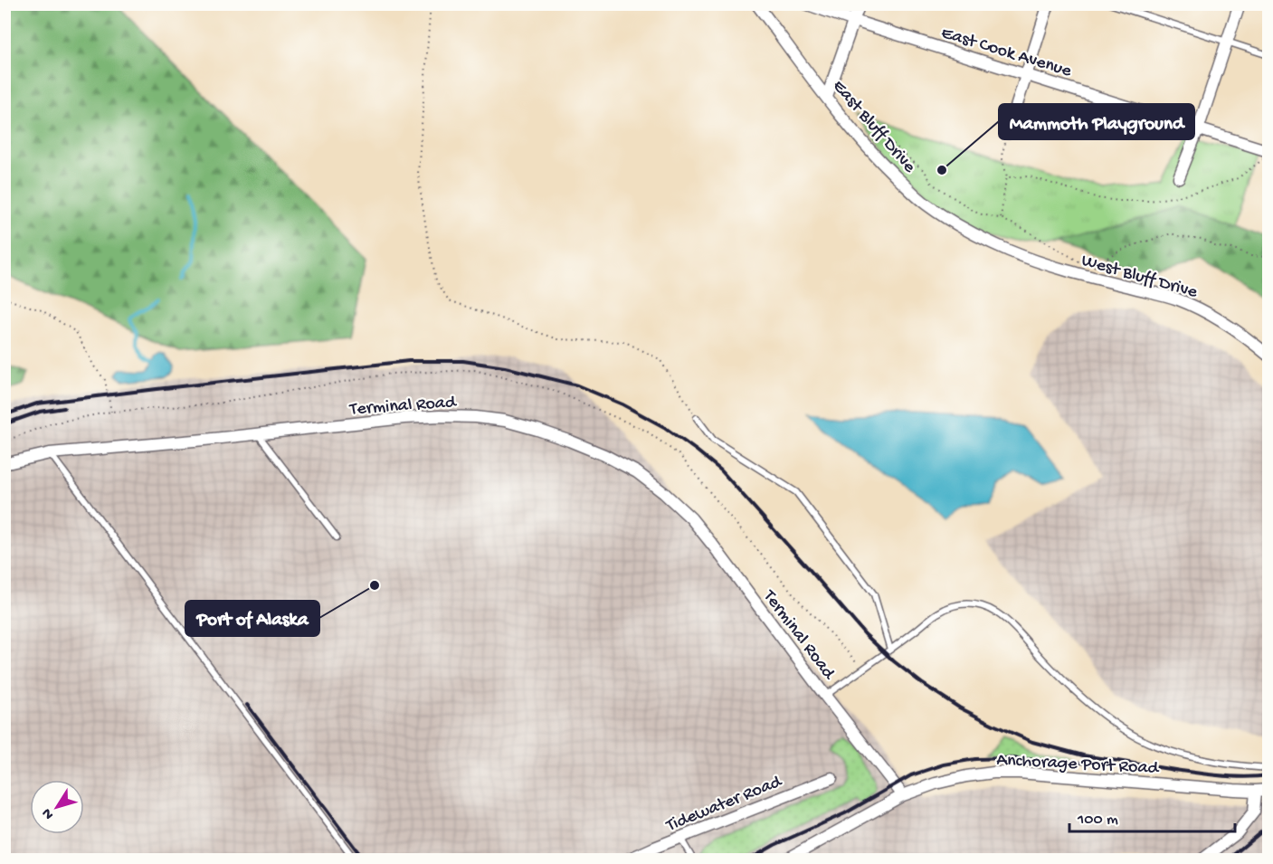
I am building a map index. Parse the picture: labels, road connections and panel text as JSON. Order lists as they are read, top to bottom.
{
  "streets": {
    "street": [
      "East Cook Avenue",
      "East Bluff Drive",
      "West Bluff Drive",
      "Terminal Road",
      "Anchorage Port Road",
      "Tidewater Road"
    ]
  },
  "crossings": [
    ["East Bluff Drive", "West Bluff Drive"],
    ["Terminal Road", "Anchorage Port Road"]
  ],
  "places": ["Mammoth Playground", "Port of Alaska"],
  "scale_bar": "100 m",
  "north": "bottom left"
}
